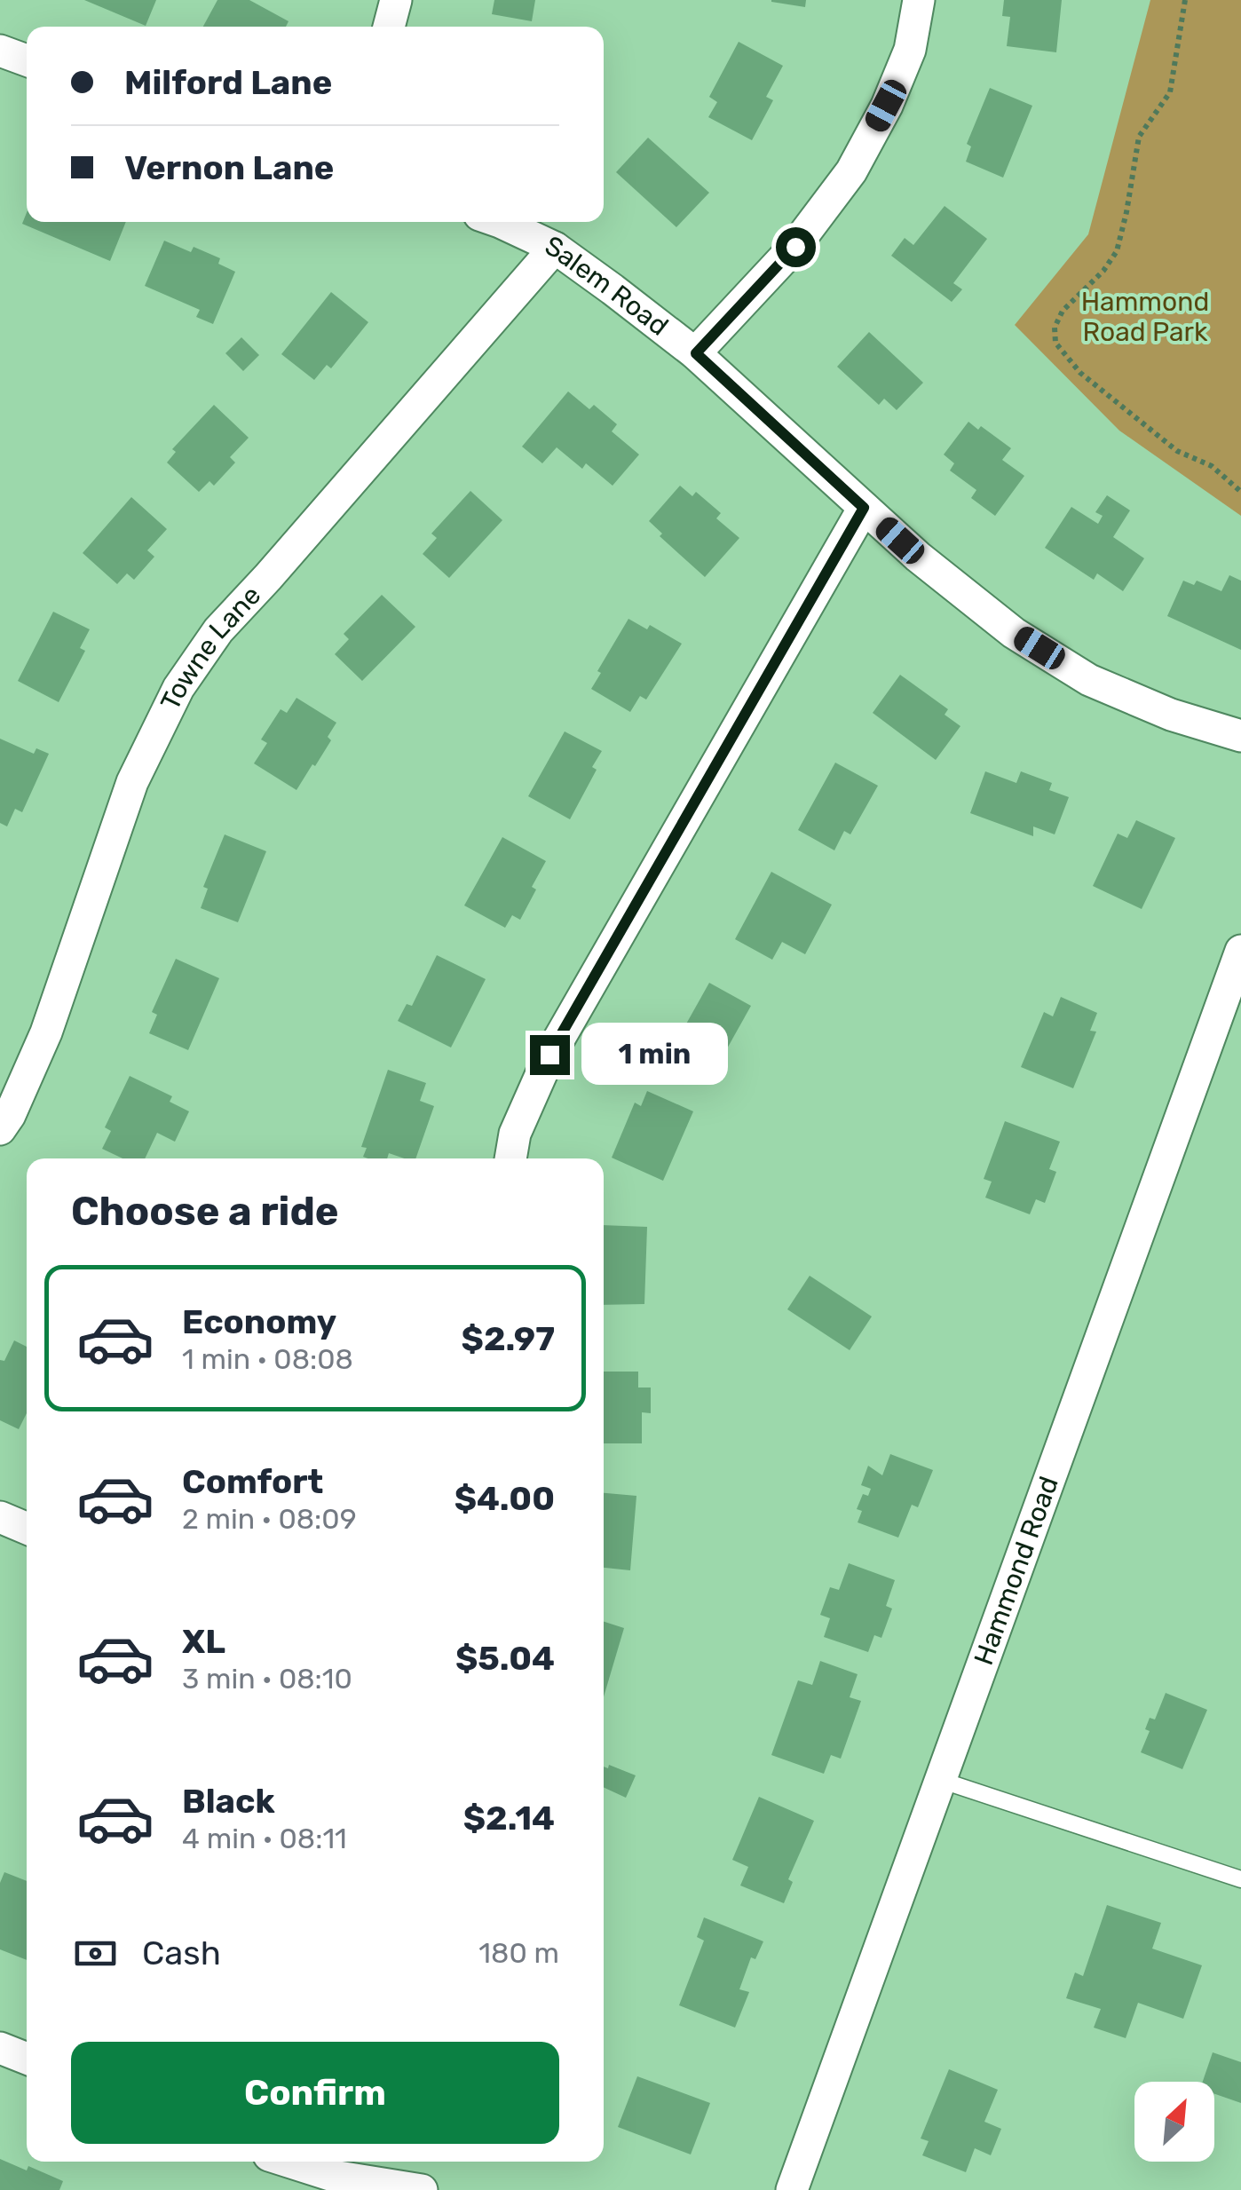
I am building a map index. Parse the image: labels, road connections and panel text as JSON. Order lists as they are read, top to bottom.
{
  "streets": {
    "street": ["Salem Road", "Towne Lane", "Hammond Road"]
  },
  "crossings": [
    ["Salem Road", "Towne Lane"]
  ],
  "parks": ["Hammond Road Park"],
  "north": "top right",
  "page": {
    "banner": ["Milford Lane", "Vernon Lane"],
    "bubble": "1 min",
    "heading": "Choose a ride",
    "list": [
      {
        "name": "Economy",
        "note": "1 min · 08:08",
        "value": "$2.97"
      },
      {
        "name": "Comfort",
        "note": "2 min · 08:09",
        "value": "$4.00"
      },
      {
        "name": "XL",
        "note": "3 min · 08:10",
        "value": "$5.04"
      },
      {
        "name": "Black",
        "note": "4 min · 08:11",
        "value": "$2.14"
      }
    ],
    "pay": ["Cash", "180 m"],
    "buttons": "Confirm"
  }
}
